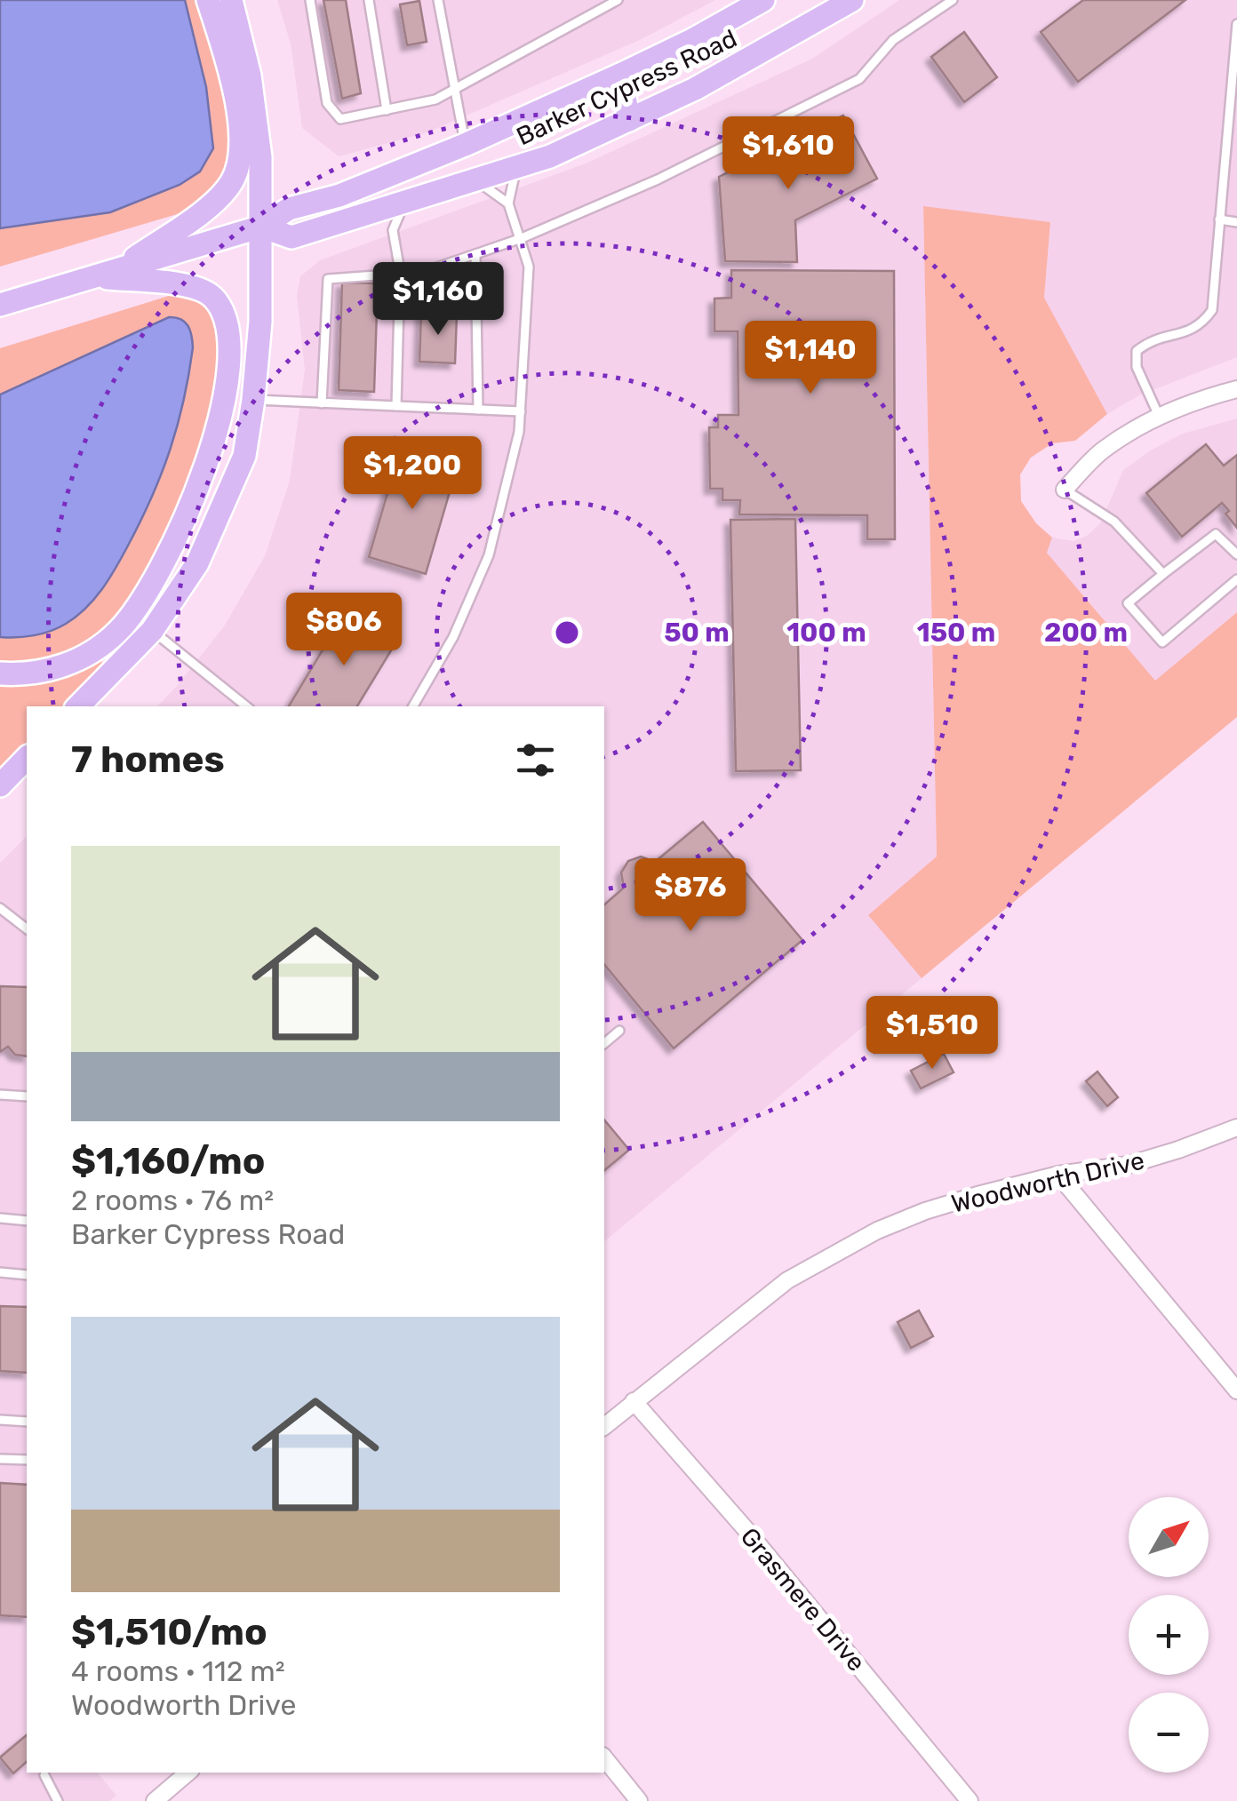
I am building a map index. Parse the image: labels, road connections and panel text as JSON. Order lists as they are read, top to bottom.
{
  "streets": {
    "main road": ["Barker Cypress Road"],
    "street": ["Woodworth Drive", "Grasmere Drive"]
  },
  "crossings": [
    ["Woodworth Drive", "Grasmere Drive"]
  ],
  "north": "top right",
  "page": {
    "price": [
      "$1,610",
      "$1,160",
      "$1,140",
      "$1,200",
      "$806",
      "$876",
      "$1,510"
    ],
    "heading": "7 homes",
    "list": [
      {
        "name": "$1,160/mo",
        "note": "2 rooms · 76 m² · Barker Cypress Road"
      },
      {
        "name": "$1,510/mo",
        "note": "4 rooms · 112 m² · Woodworth Drive"
      }
    ],
    "map_buttons": ["+", "−"]
  },
  "rings": [
    "50 m",
    "100 m",
    "150 m",
    "200 m"
  ]
}
